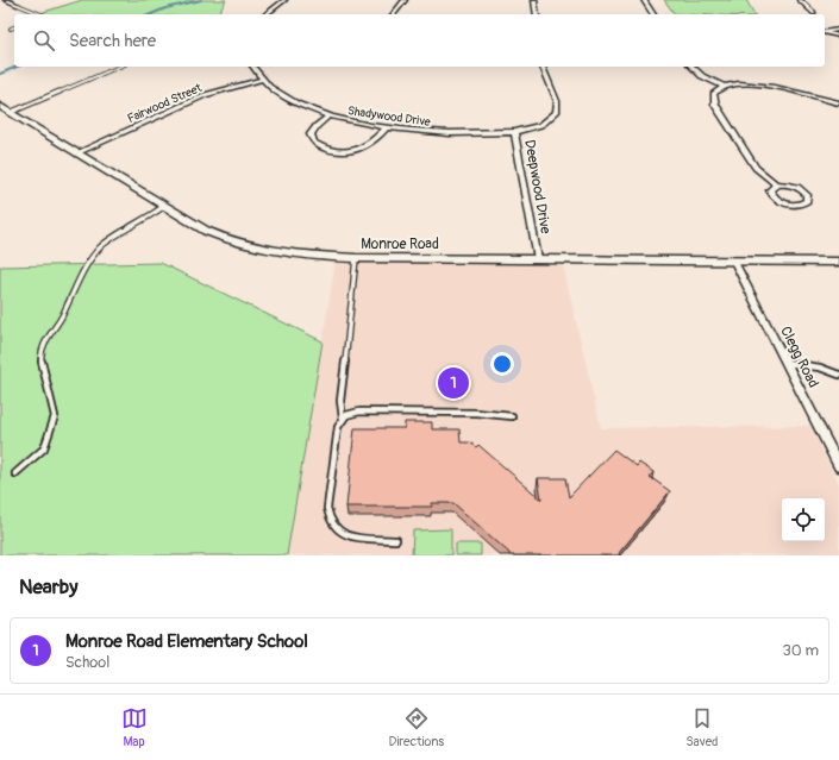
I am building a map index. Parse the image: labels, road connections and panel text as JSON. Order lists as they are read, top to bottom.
{
  "streets": {
    "street": [
      "Fairwood Street",
      "Shadywood Drive",
      "Deepwood Drive",
      "Monroe Road",
      "Clegg Road"
    ]
  },
  "crossings": [
    ["Fairwood Street", "Shadywood Drive"],
    ["Fairwood Street", "Monroe Road"],
    ["Shadywood Drive", "Deepwood Drive"],
    ["Deepwood Drive", "Monroe Road"],
    ["Monroe Road", "Clegg Road"]
  ],
  "page": {
    "search": "Search here",
    "pins": "1",
    "heading": "Nearby",
    "list": [
      {
        "mark": "1",
        "name": "Monroe Road Elementary School",
        "note": "School",
        "value": "30 m"
      }
    ],
    "nav": ["Map", "Directions", "Saved"]
  }
}
